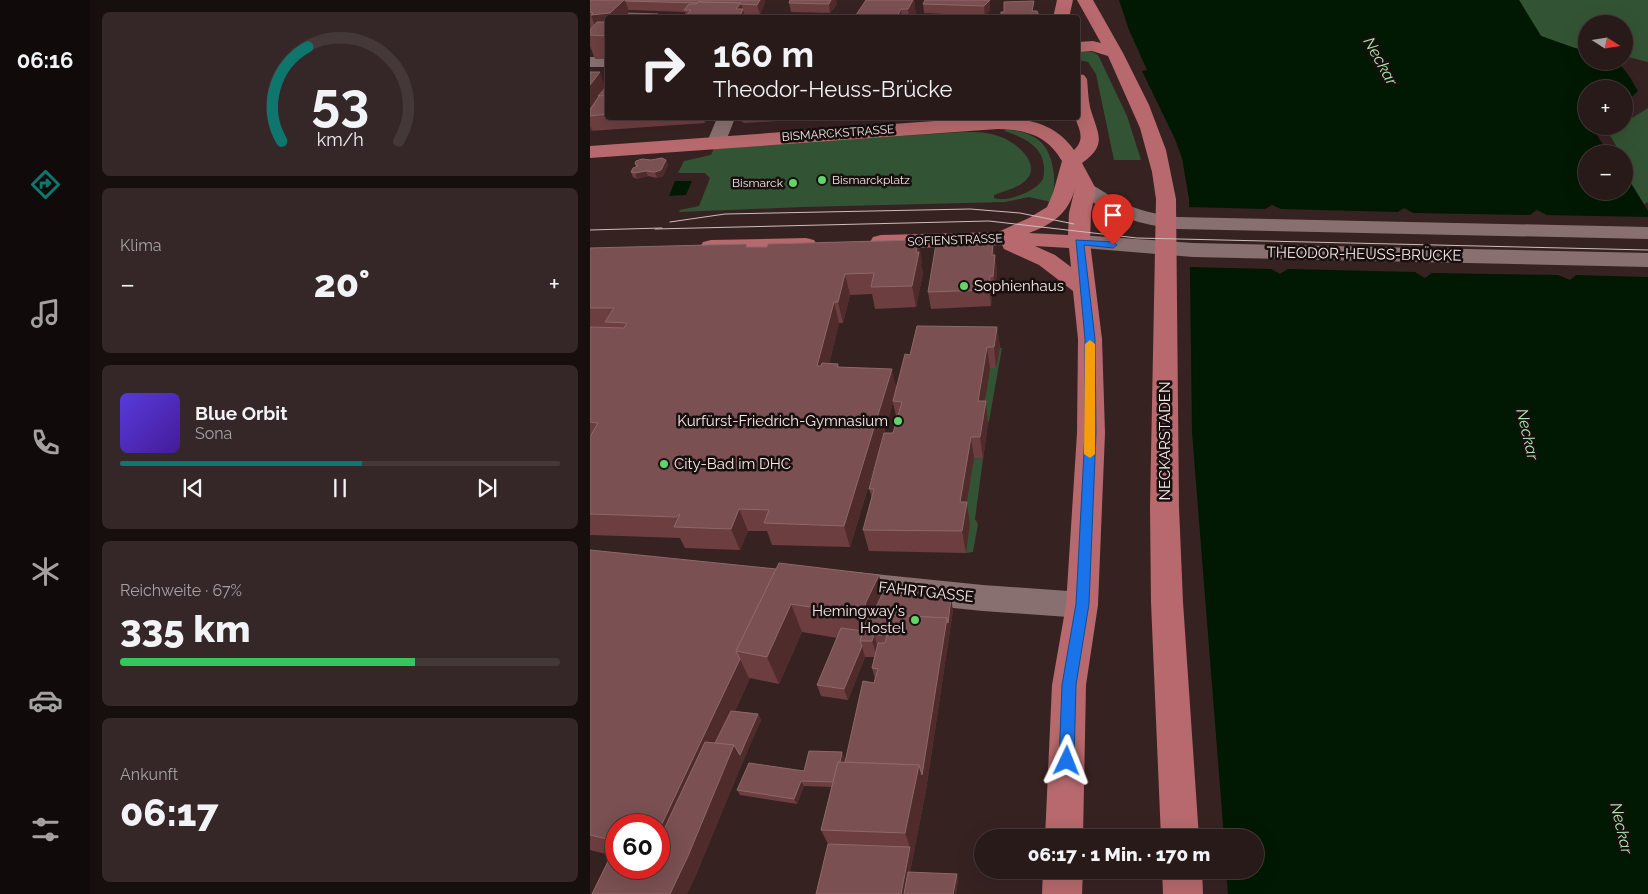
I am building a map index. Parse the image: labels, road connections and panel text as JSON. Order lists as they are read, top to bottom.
{
  "streets": {
    "main road": [
      "BISMARCKSTRASSE",
      "SOFIENSTRASSE",
      "THEODOR-HEUSS-BRÜCKE",
      "NECKARSTADEN",
      "FAHRTGASSE"
    ]
  },
  "crossings": [
    ["BISMARCKSTRASSE", "THEODOR-HEUSS-BRÜCKE"],
    ["SOFIENSTRASSE", "THEODOR-HEUSS-BRÜCKE"]
  ],
  "water": ["Neckar"],
  "places": [
    "Bismarckplatz",
    "Bismarck",
    "Sophienhaus",
    "Kurfürst-Friedrich-Gymnasium",
    "City-Bad im DHC",
    "Hemingway's Hostel"
  ],
  "north": "right",
  "page": {
    "tabs": "06:16",
    "map_buttons": ["+", "−"],
    "turn": ["160 m", "Theodor-Heuss-Brücke"],
    "tile": [
      "Klima",
      ["Reichweite · 67%", "335 km"],
      ["Ankunft", "06:17"]
    ],
    "heat": ["−", "20°", "+"],
    "song": ["Blue Orbit", "Sona"],
    "limit": "60",
    "trip": "06:17 · 1 Min. · 170 m",
    "gauge": ["53", "km/h"]
  }
}
